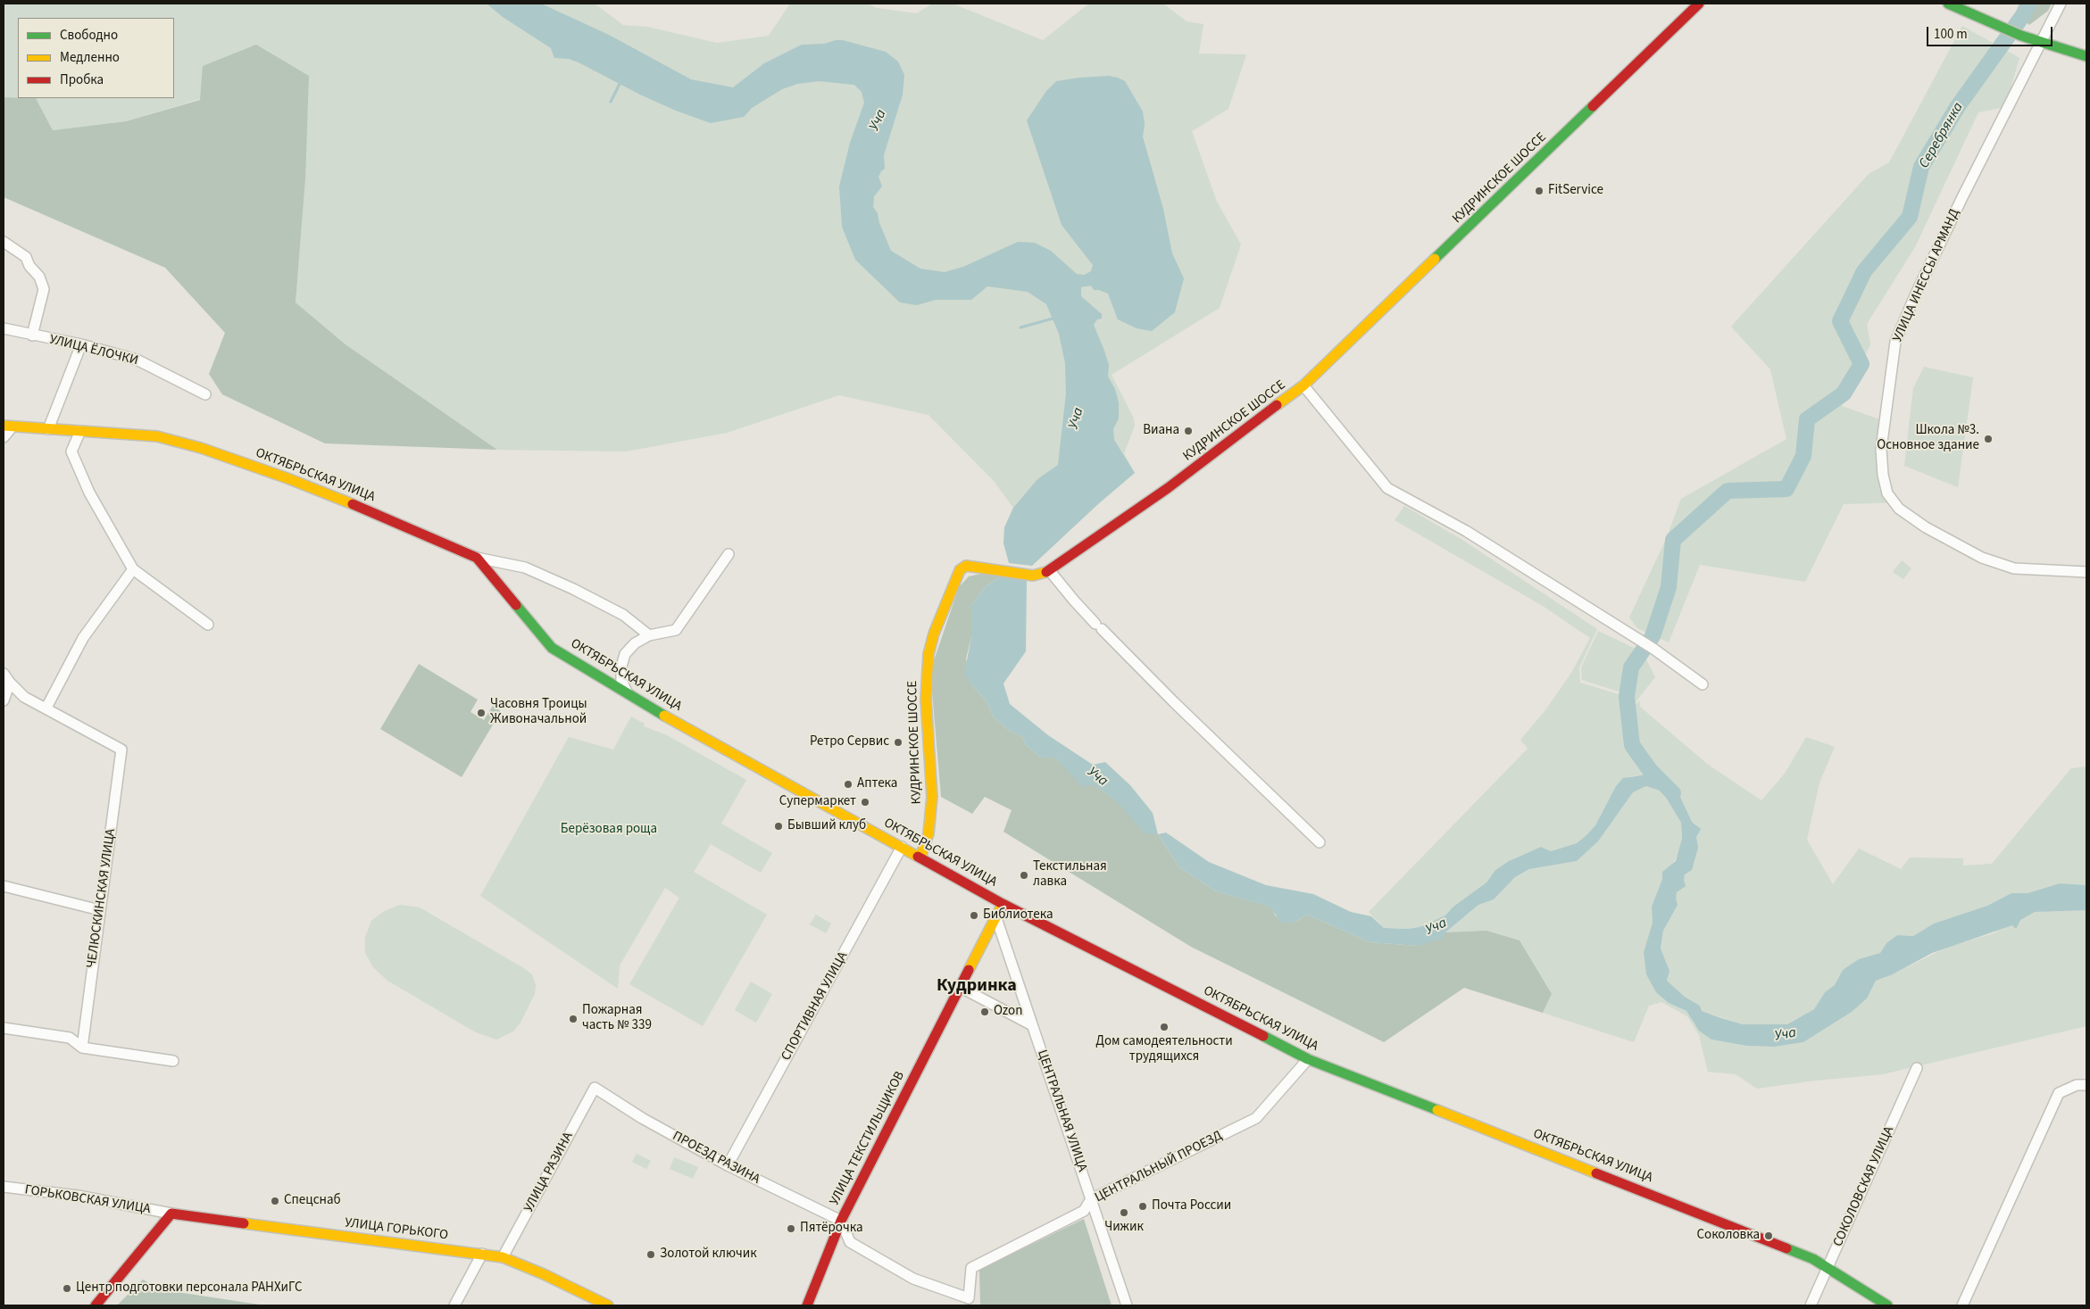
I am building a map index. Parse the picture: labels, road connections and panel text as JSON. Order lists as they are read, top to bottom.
{
  "streets": {
    "street": [
      "КУДРИНСКОЕ ШОССЕ",
      "УЛИЦА ИНЕССЫ АРМАНД",
      "УЛИЦА ЁЛОЧКИ",
      "ОКТЯБРЬСКАЯ УЛИЦА",
      "ЧЕЛЮСКИНСКАЯ УЛИЦА",
      "СПОРТИВНАЯ УЛИЦА",
      "ЦЕНТРАЛЬНАЯ УЛИЦА",
      "УЛИЦА ТЕКСТИЛЬЩИКОВ",
      "ПРОЕЗД РАЗИНА",
      "ЦЕНТРАЛЬНЫЙ ПРОЕЗД",
      "УЛИЦА РАЗИНА",
      "СОКОЛОВСКАЯ УЛИЦА",
      "ГОРЬКОВСКАЯ УЛИЦА",
      "УЛИЦА ГОРЬКОГО"
    ]
  },
  "crossings": [
    ["КУДРИНСКОЕ ШОССЕ", "ОКТЯБРЬСКАЯ УЛИЦА"],
    ["ОКТЯБРЬСКАЯ УЛИЦА", "СПОРТИВНАЯ УЛИЦА"],
    ["ОКТЯБРЬСКАЯ УЛИЦА", "УЛИЦА ТЕКСТИЛЬЩИКОВ"],
    ["ОКТЯБРЬСКАЯ УЛИЦА", "ЦЕНТРАЛЬНЫЙ ПРОЕЗД"],
    ["ОКТЯБРЬСКАЯ УЛИЦА", "СОКОЛОВСКАЯ УЛИЦА"],
    ["СПОРТИВНАЯ УЛИЦА", "ПРОЕЗД РАЗИНА"],
    ["ЦЕНТРАЛЬНАЯ УЛИЦА", "УЛИЦА ТЕКСТИЛЬЩИКОВ"],
    ["ЦЕНТРАЛЬНАЯ УЛИЦА", "ЦЕНТРАЛЬНЫЙ ПРОЕЗД"],
    ["УЛИЦА ТЕКСТИЛЬЩИКОВ", "ПРОЕЗД РАЗИНА"],
    ["УЛИЦА ТЕКСТИЛЬЩИКОВ", "ЦЕНТРАЛЬНЫЙ ПРОЕЗД"],
    ["ПРОЕЗД РАЗИНА", "ЦЕНТРАЛЬНЫЙ ПРОЕЗД"],
    ["ПРОЕЗД РАЗИНА", "УЛИЦА РАЗИНА"],
    ["УЛИЦА РАЗИНА", "УЛИЦА ГОРЬКОГО"],
    ["ГОРЬКОВСКАЯ УЛИЦА", "УЛИЦА ГОРЬКОГО"]
  ],
  "districts": ["Кудринка"],
  "water": ["Уча", "Серебрянка"],
  "parks": ["Берёзовая роща"],
  "places": [
    "FitService",
    "Виана",
    "Школа №3. Основное здание",
    "Часовня Троицы Живоначальной",
    "Ретро Сервис",
    "Аптека",
    "Супермаркет",
    "Бывший клуб",
    "Текстильная лавка",
    "Библиотека",
    "Ozon",
    "Пожарная часть № 339",
    "Дом самодеятельности трудящихся",
    "Спецснаб",
    "Почта России",
    "Чижик",
    "Пятёрочка",
    "Соколовка",
    "Золотой ключик",
    "Центр подготовки персонала РАНХиГС"
  ],
  "legend": ["Свободно", "Медленно", "Пробка"],
  "scale_bar": "100 m"
}
